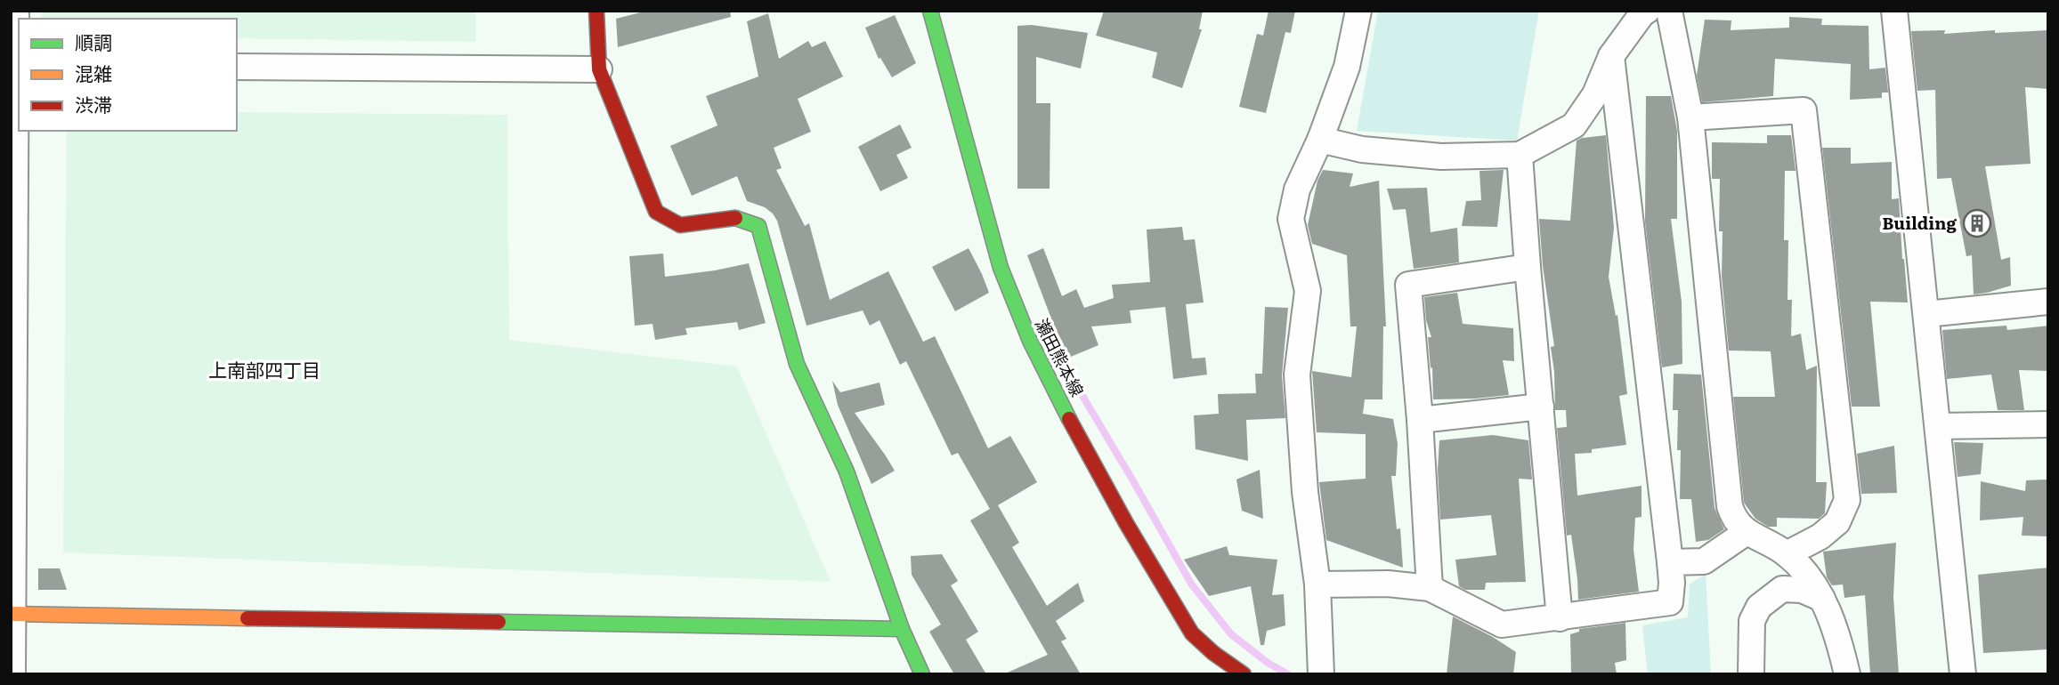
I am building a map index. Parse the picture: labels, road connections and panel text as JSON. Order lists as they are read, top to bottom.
{
  "streets": {
    "street": ["瀬田熊本線"]
  },
  "districts": ["上南部四丁目"],
  "places": {
    "building": ["Building"]
  },
  "legend": ["順調", "混雑", "渋滞"]
}
